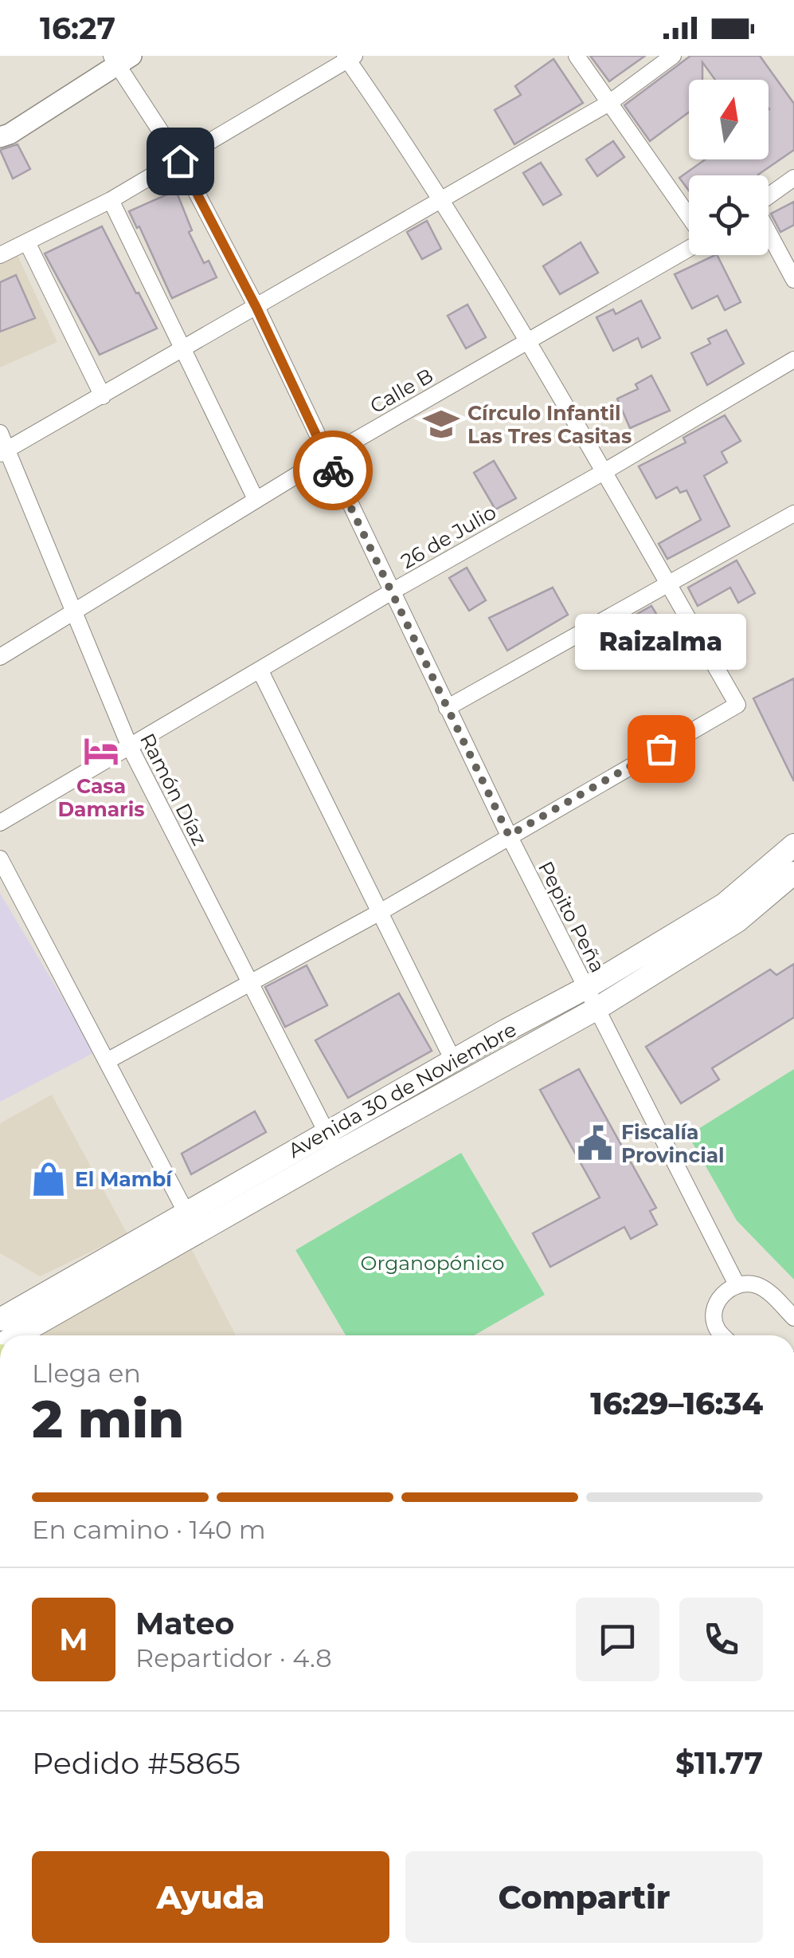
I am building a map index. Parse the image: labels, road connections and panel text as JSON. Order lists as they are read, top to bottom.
{
  "streets": {
    "main road": ["Avenida 30 de Noviembre"],
    "street": [
      "Calle B",
      "26 de Julio",
      "Ramón Díaz",
      "Pepito Peña"
    ]
  },
  "crossings": [
    ["Calle B", "Ramón Díaz"],
    ["Calle B", "Pepito Peña"],
    ["26 de Julio", "Ramón Díaz"],
    ["26 de Julio", "Pepito Peña"],
    ["Ramón Díaz", "Avenida 30 de Noviembre"],
    ["Pepito Peña", "Avenida 30 de Noviembre"]
  ],
  "parks": ["Organopónico"],
  "places": {
    "school or university": ["Círculo Infantil Las Tres Casitas"],
    "other": ["Raizalma"],
    "hotel": ["Casa Damaris"],
    "public building": ["Fiscalía Provincial"],
    "shop": ["El Mambí"]
  },
  "north": "top",
  "page": {
    "status": "16:27",
    "bubble": "Raizalma",
    "heading": ["2 min", "Llega en", "16:29–16:34"],
    "panel": [
      "Mateo",
      "Repartidor · 4.8",
      "Pedido #5865",
      "$11.77"
    ],
    "bar": "En camino · 140 m",
    "round": "M",
    "buttons": ["Ayuda", "Compartir"]
  }
}
